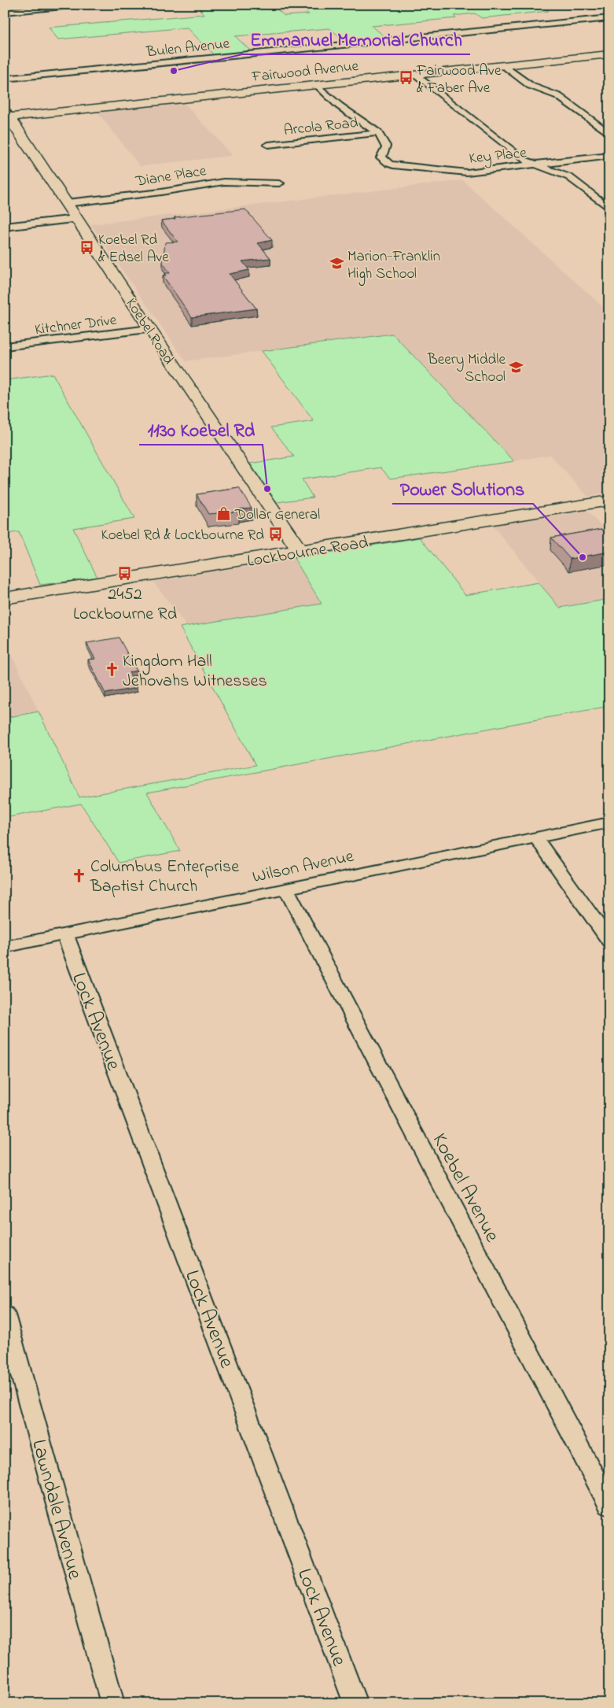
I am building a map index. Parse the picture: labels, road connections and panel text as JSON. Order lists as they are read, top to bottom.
{
  "streets": {
    "street": [
      "Bulen Avenue",
      "Fairwood Avenue",
      "Arcola Road",
      "Key Place",
      "Diane Place",
      "Kitchner Drive",
      "Koebel Road",
      "Lockbourne Road",
      "Wilson Avenue",
      "Lock Avenue",
      "Koebel Avenue",
      "Lawndale Avenue"
    ]
  },
  "crossings": [
    ["Fairwood Avenue", "Koebel Road"],
    ["Arcola Road", "Key Place"],
    ["Diane Place", "Koebel Road"],
    ["Kitchner Drive", "Koebel Road"],
    ["Koebel Road", "Lockbourne Road"],
    ["Wilson Avenue", "Lock Avenue"],
    ["Wilson Avenue", "Koebel Avenue"]
  ],
  "places": {
    "other": ["Emmanuel Memorial Church", "1130 Koebel Rd", "Power Solutions"],
    "bus stop": [
      "Fairwood Ave & Faber Ave",
      "Koebel Rd & Edsel Ave",
      "Koebel Rd & Lockbourne Rd",
      "2452 Lockbourne Rd"
    ],
    "school or university": ["Marion-Franklin High School", "Beery Middle School"],
    "shop": ["Dollar General"],
    "church": ["Kingdom Hall Jehovahs Witnesses", "Columbus Enterprise Baptist Church"]
  }
}
